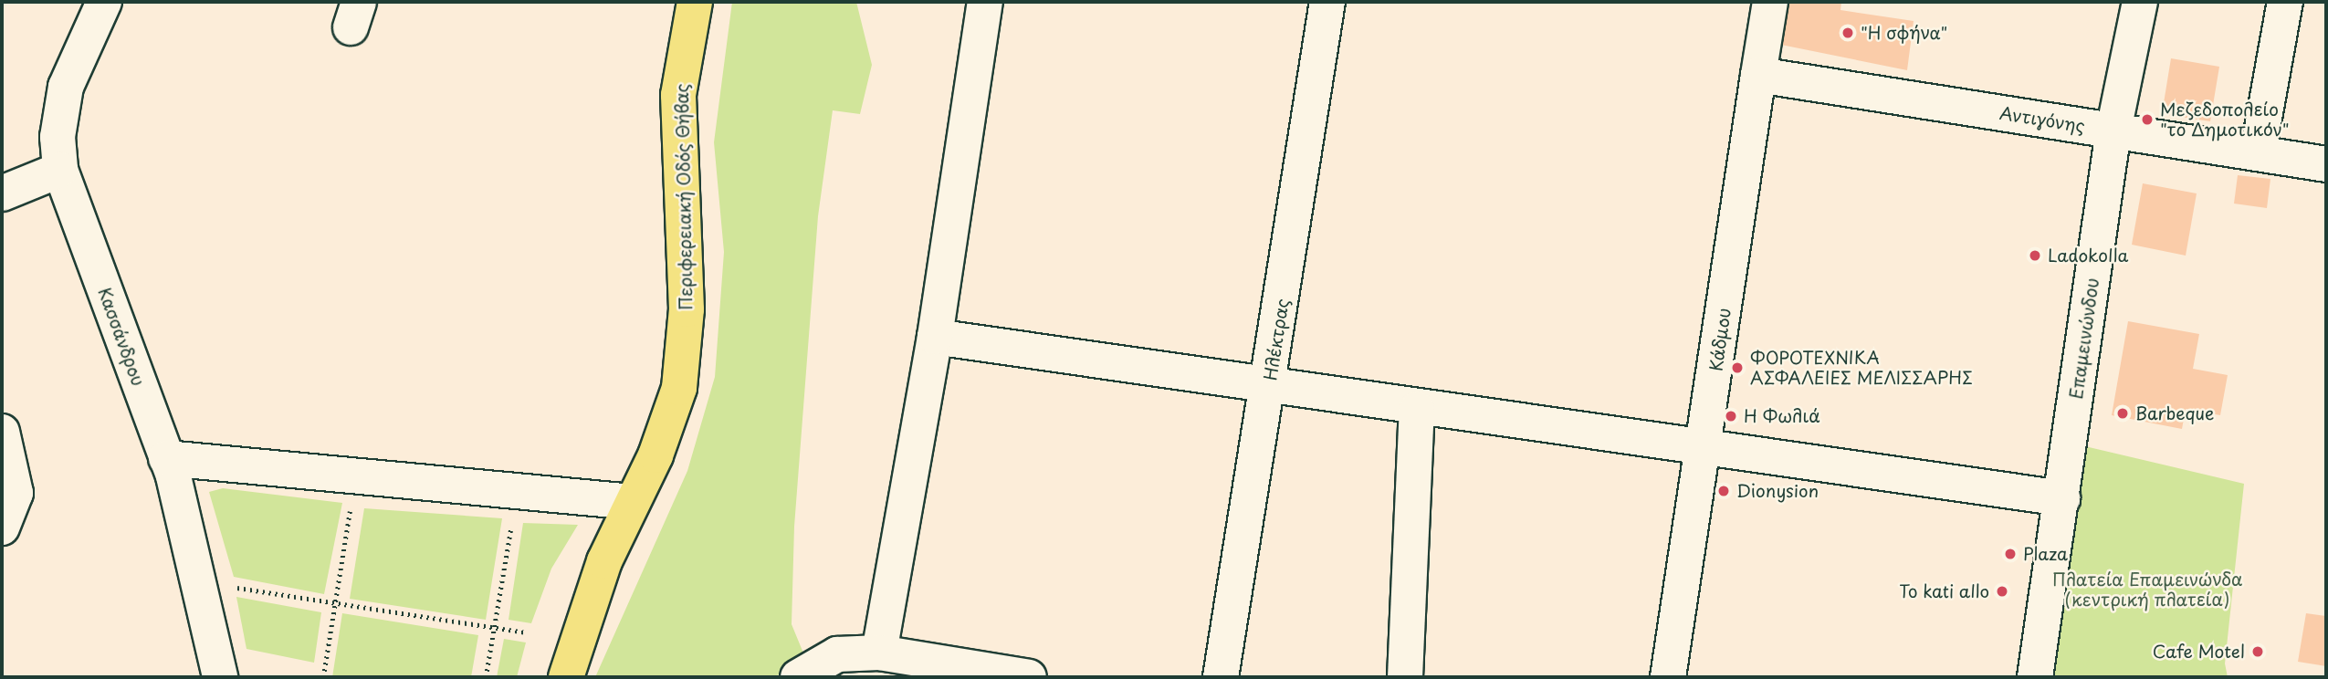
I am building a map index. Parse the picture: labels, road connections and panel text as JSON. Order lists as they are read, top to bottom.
{
  "streets": {
    "main road": ["Περιφερειακή Οδός Θήβας"],
    "street": [
      "Αντιγόνης",
      "Κασσάνδρου",
      "Επαμεινώνδου",
      "Ηλέκτρας",
      "Κάδμου"
    ]
  },
  "crossings": [
    ["Αντιγόνης", "Επαμεινώνδου"],
    ["Αντιγόνης", "Κάδμου"]
  ],
  "parks": ["Πλατεία Επαμεινώνδα (κεντρική πλατεία)"],
  "places": [
    "\"Η σφήνα\"",
    "Μεζεδοπολείο \"το Δημοτικόν\"",
    "Ladokolla",
    "ΦΟΡΟΤΕΧΝΙΚΑ ΑΣΦΑΛΕΙΕΣ ΜΕΛΙΣΣΑΡΗΣ",
    "Barbeque",
    "Η Φωλιά",
    "Dionysion",
    "Plaza",
    "To kati allo",
    "Cafe Motel"
  ]
}
